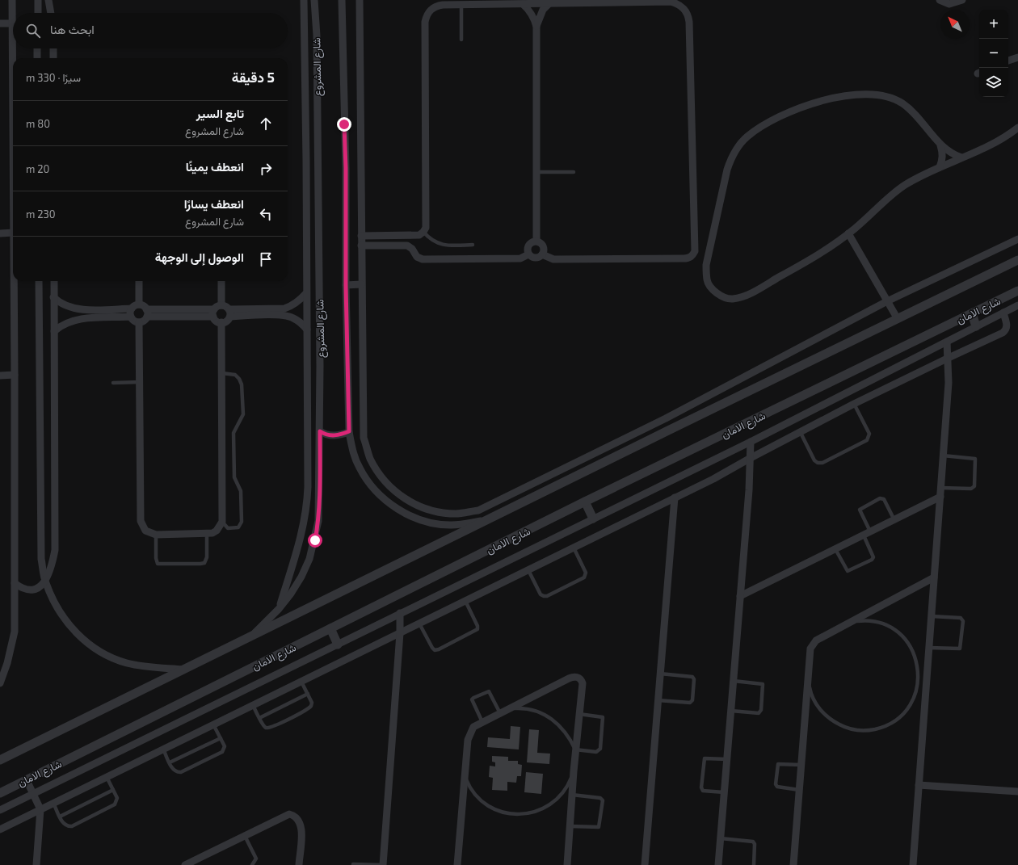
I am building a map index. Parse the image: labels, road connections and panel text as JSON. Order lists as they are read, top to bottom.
{
  "streets": {
    "street": ["شارع المشروع", "شارع الامان"]
  },
  "north": "top left",
  "page": {
    "map_buttons": ["+", "−"],
    "search": "ابحث هنا",
    "heading": ["5 دقيقة", "سيرًا · 330 m"],
    "list": [
      ["تابع السير", "شارع المشروع", "80 m"],
      ["انعطف يمينًا", "20 m"],
      ["انعطف يسارًا", "شارع المشروع", "230 m"],
      "الوصول إلى الوجهة"
    ]
  }
}
